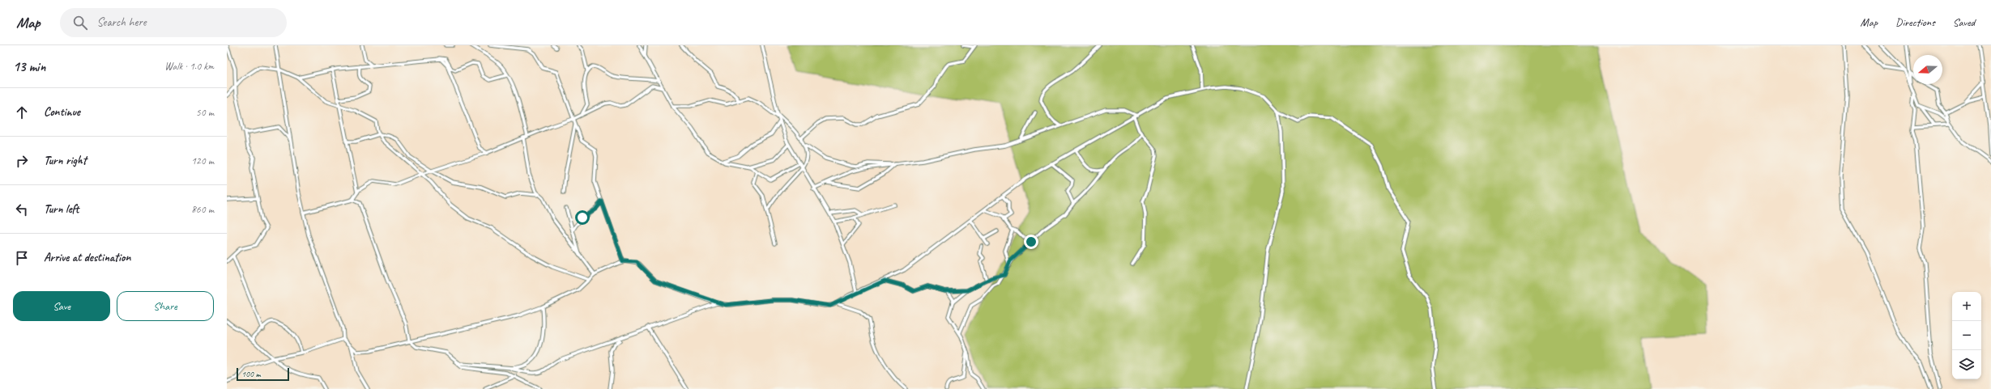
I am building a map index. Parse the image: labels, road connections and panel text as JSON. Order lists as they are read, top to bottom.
{
  "scale_bar": "100 m",
  "north": "left",
  "page": {
    "header": "Map",
    "search": "Search here",
    "nav": ["Map", "Directions", "Saved"],
    "heading": ["13 min", "Walk · 1.0 km"],
    "list": [
      ["Continue", "50 m"],
      ["Turn right", "120 m"],
      ["Turn left", "860 m"],
      "Arrive at destination"
    ],
    "buttons": ["Save", "Share"],
    "map_buttons": ["+", "−"],
    "scale": "100 m"
  }
}
